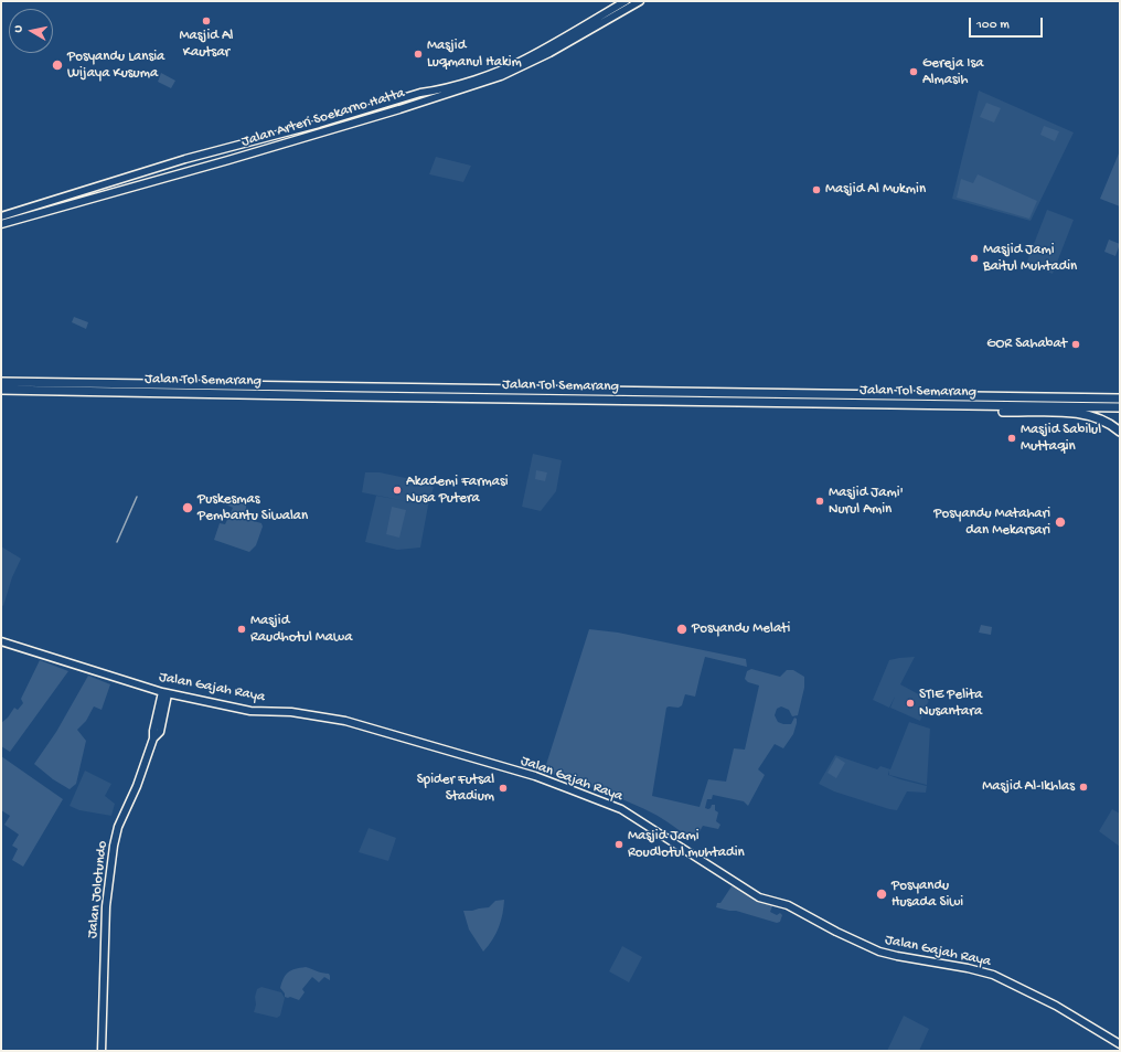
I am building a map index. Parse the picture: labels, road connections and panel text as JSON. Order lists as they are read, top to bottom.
{
  "streets": {
    "highway": ["Jalan Tol Semarang"],
    "main road": ["Jalan Arteri Soekarno Hatta", "Jalan Gajah Raya", "Jalan Jolotundo"]
  },
  "crossings": [
    ["Jalan Gajah Raya", "Jalan Jolotundo"]
  ],
  "places": [
    "Masjid Al Kautsar",
    "Masjid Luqmanul Hakim",
    "Posyandu Lansia Wijaya Kusuma",
    "Gereja Isa Almasih",
    "Masjid Al Mukmin",
    "Masjid Jami Baitul Muhtadin",
    "GOR Sahabat",
    "Masjid Sabilul Muttaqin",
    "Akademi Farmasi Nusa Putera",
    "Masjid Jami' Nurul Amin",
    "Puskesmas Pembantu Siwalan",
    "Posyandu Matahari dan Mekarsari",
    "Masjid Raudhotul Mawa",
    "Posyandu Melati",
    "STIE Pelita Nusantara",
    "Masjid Al-Ikhlas",
    "Spider Futsal Stadium",
    "Masjid Jami Roudlotul muhtadin",
    "Posyandu Husada Siwi"
  ],
  "scale_bar": "100 m",
  "north": "left"
}
